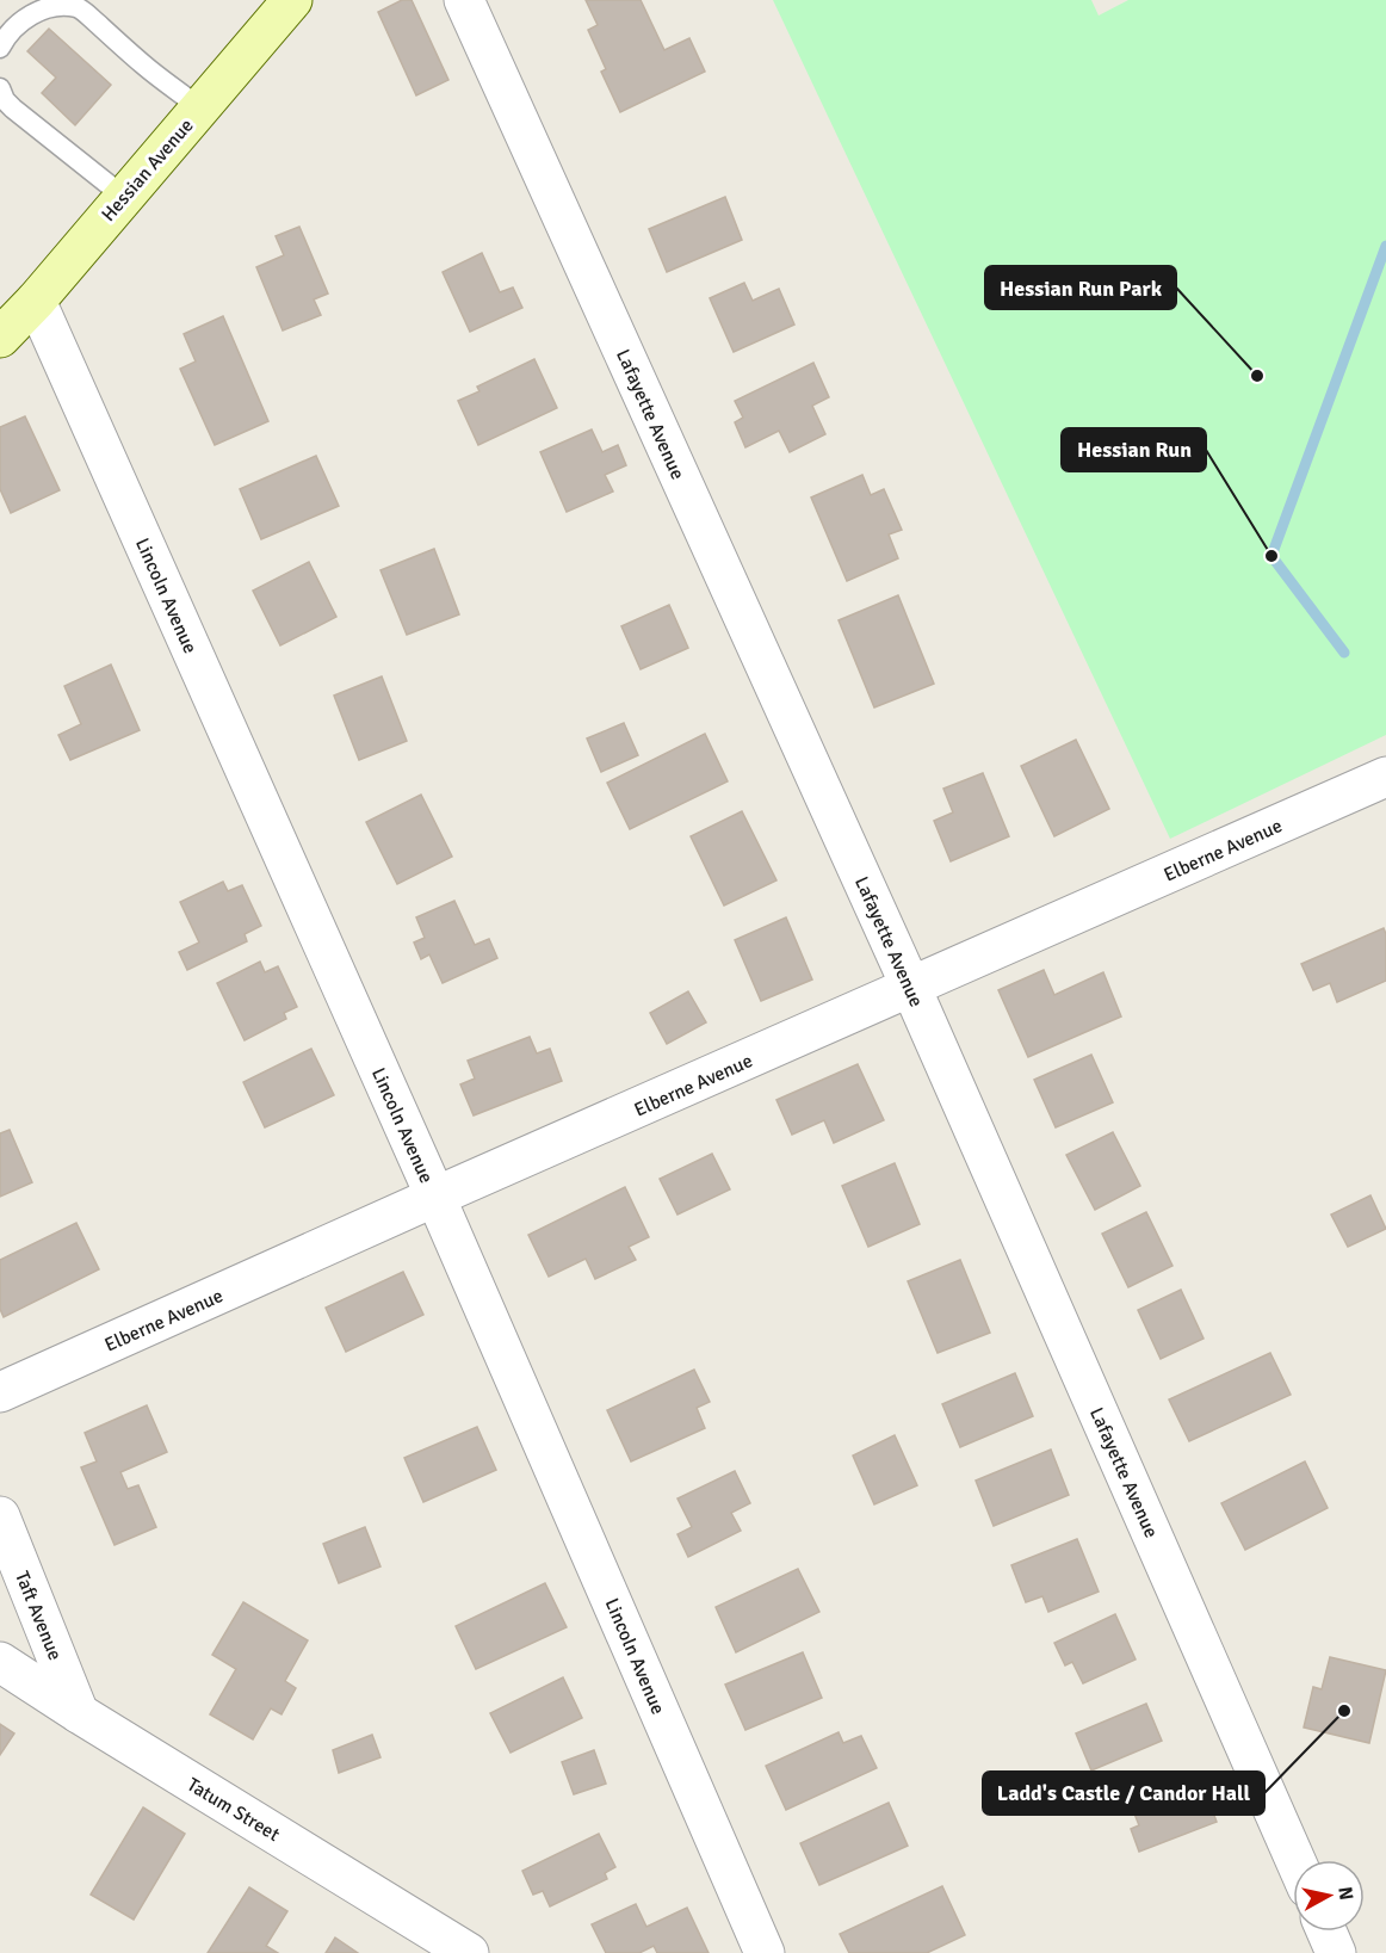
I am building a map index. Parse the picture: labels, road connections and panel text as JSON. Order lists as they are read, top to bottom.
{
  "streets": {
    "main road": ["Hessian Avenue"],
    "street": [
      "Lafayette Avenue",
      "Lincoln Avenue",
      "Elberne Avenue",
      "Taft Avenue",
      "Tatum Street"
    ]
  },
  "crossings": [
    ["Hessian Avenue", "Lincoln Avenue"],
    ["Lafayette Avenue", "Elberne Avenue"],
    ["Lincoln Avenue", "Elberne Avenue"],
    ["Taft Avenue", "Tatum Street"]
  ],
  "places": ["Hessian Run Park", "Hessian Run", "Ladd's Castle / Candor Hall"],
  "north": "right"
}
